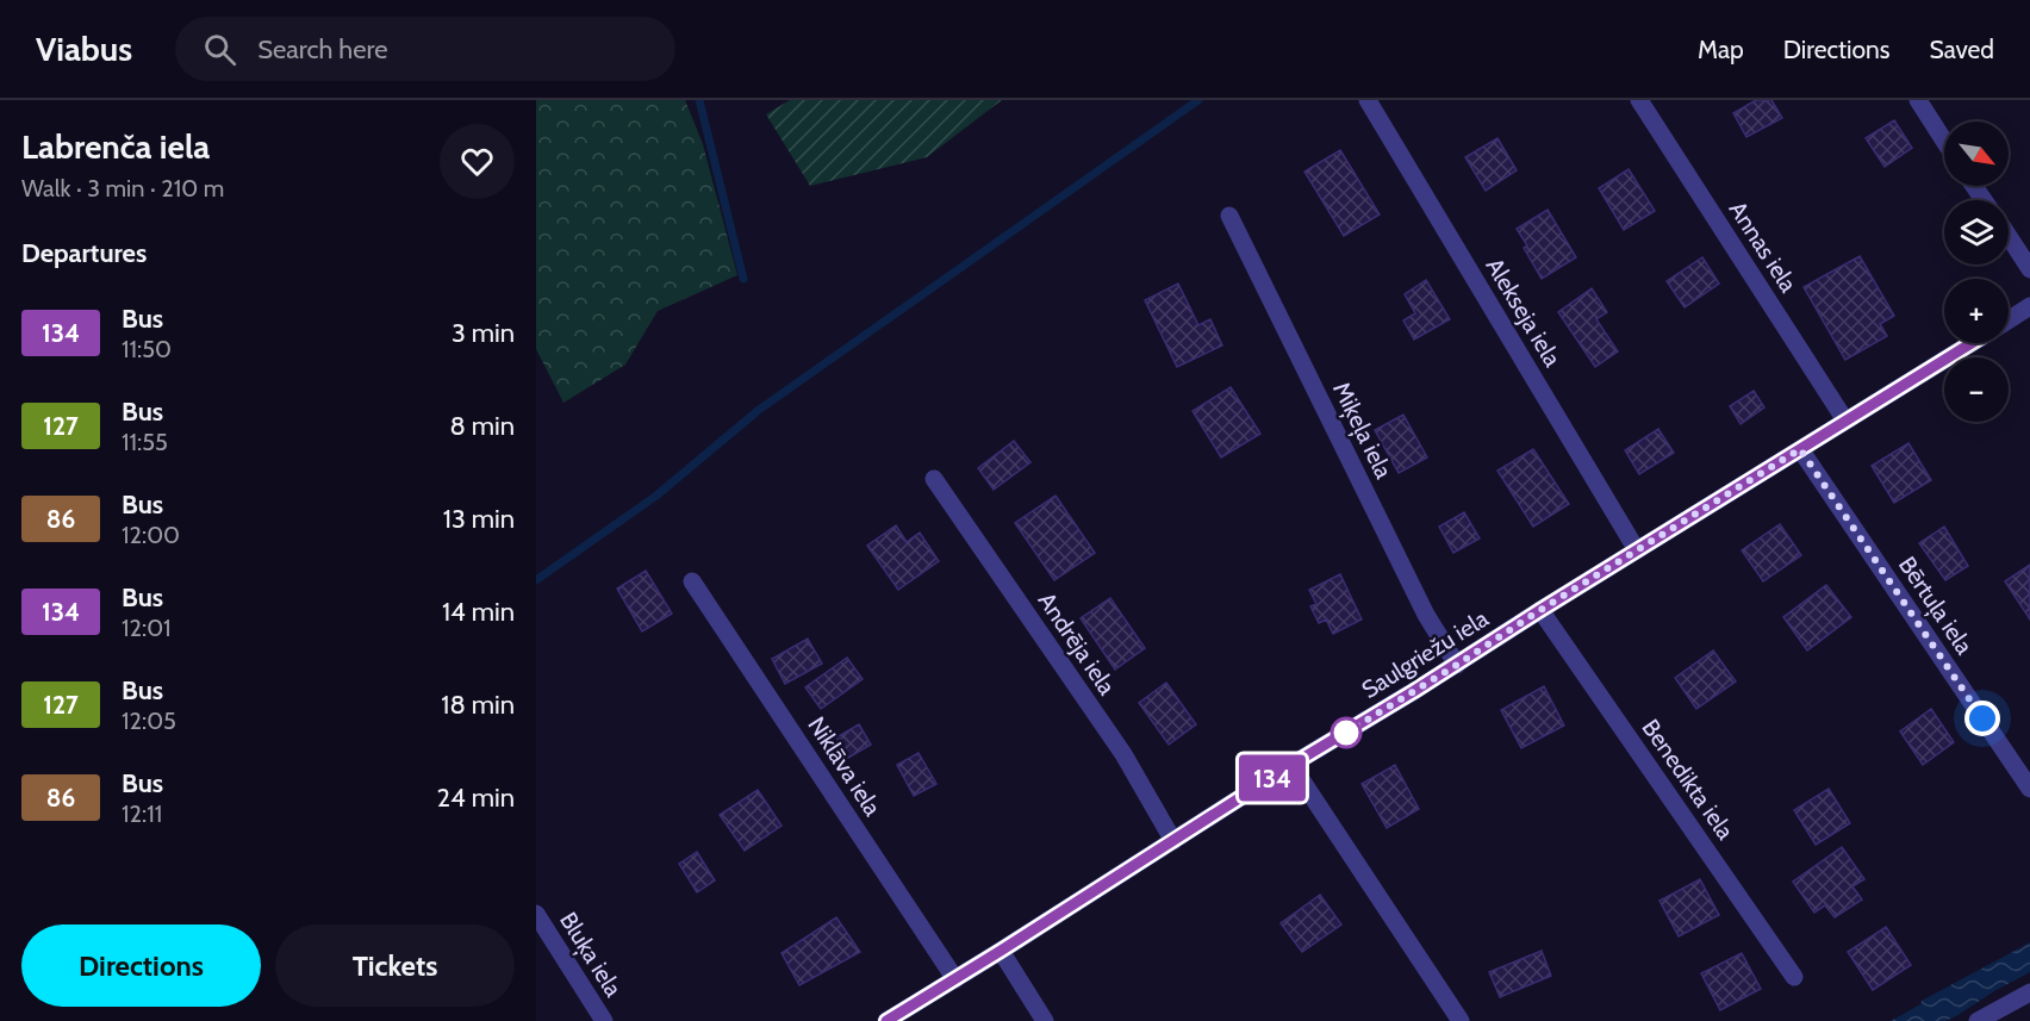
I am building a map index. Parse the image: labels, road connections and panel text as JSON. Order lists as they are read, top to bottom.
{
  "streets": {
    "street": [
      "Annas iela",
      "Alekseja iela",
      "Miķeļa iela",
      "Bērtuļa iela",
      "Andrēja iela",
      "Saulgriežu iela",
      "Niklāva iela",
      "Benedikta iela",
      "Bluķa iela"
    ]
  },
  "crossings": [
    ["Annas iela", "Saulgriežu iela"],
    ["Alekseja iela", "Saulgriežu iela"],
    ["Miķeļa iela", "Saulgriežu iela"],
    ["Bērtuļa iela", "Saulgriežu iela"],
    ["Andrēja iela", "Saulgriežu iela"],
    ["Saulgriežu iela", "Niklāva iela"],
    ["Saulgriežu iela", "Benedikta iela"]
  ],
  "lines": ["bus line 134"],
  "north": "bottom right",
  "page": {
    "header": "Viabus",
    "search": "Search here",
    "nav": ["Map", "Directions", "Saved"],
    "heading": [
      ["Labrenča iela", "Walk · 3 min · 210 m"],
      "Departures"
    ],
    "on_map": "134",
    "map_buttons": ["+", "−"],
    "list": [
      {
        "mark": "134",
        "name": "Bus",
        "note": "11:50",
        "value": "3 min"
      },
      {
        "mark": "127",
        "name": "Bus",
        "note": "11:55",
        "value": "8 min"
      },
      {
        "mark": "86",
        "name": "Bus",
        "note": "12:00",
        "value": "13 min"
      },
      {
        "mark": "134",
        "name": "Bus",
        "note": "12:01",
        "value": "14 min"
      },
      {
        "mark": "127",
        "name": "Bus",
        "note": "12:05",
        "value": "18 min"
      },
      {
        "mark": "86",
        "name": "Bus",
        "note": "12:11",
        "value": "24 min"
      }
    ],
    "buttons": ["Directions", "Tickets"]
  }
}
